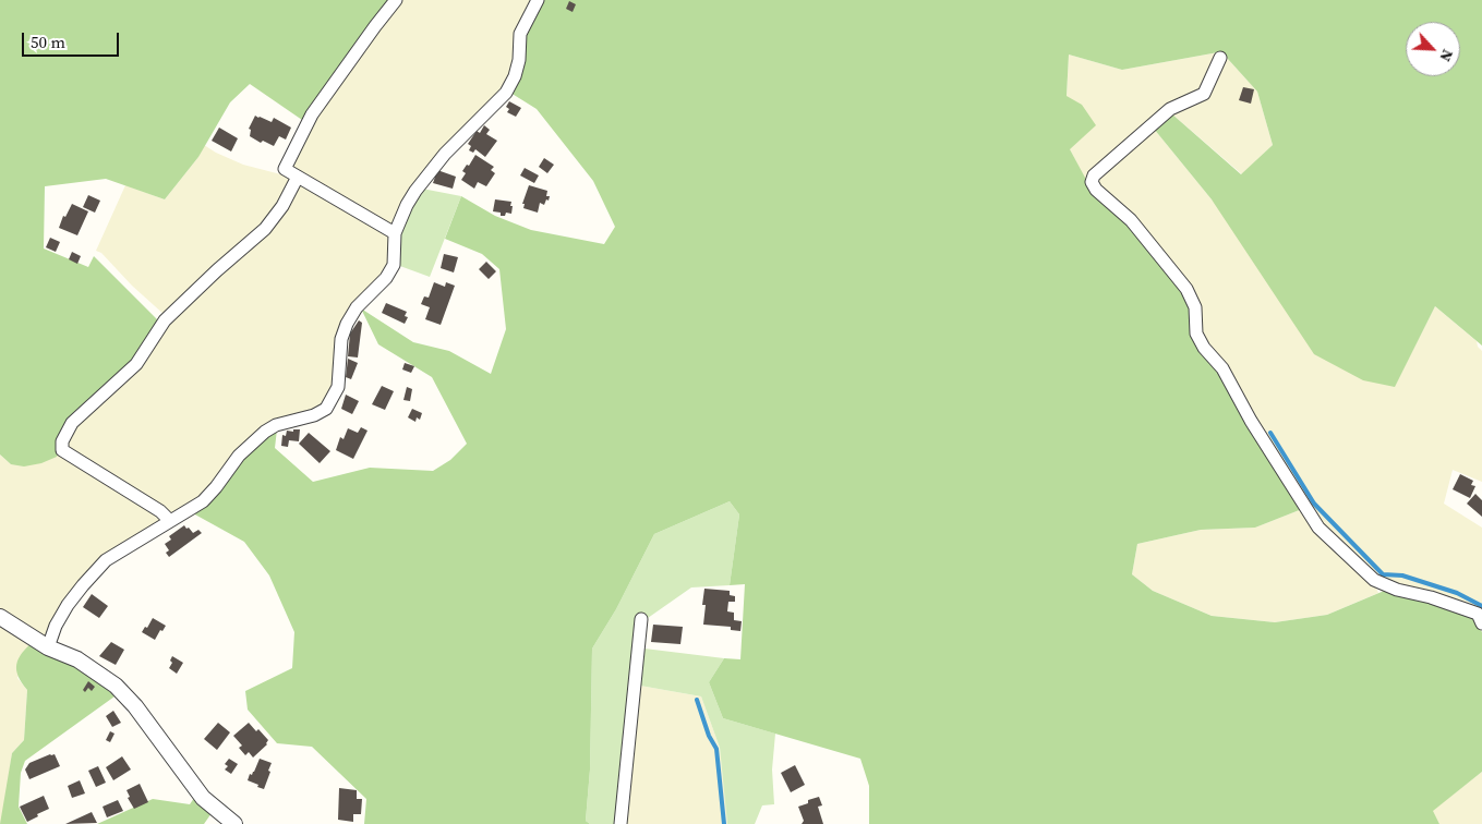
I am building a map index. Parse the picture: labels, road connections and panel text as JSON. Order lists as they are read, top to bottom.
{
  "scale_bar": "50 m",
  "north": "bottom right"
}
